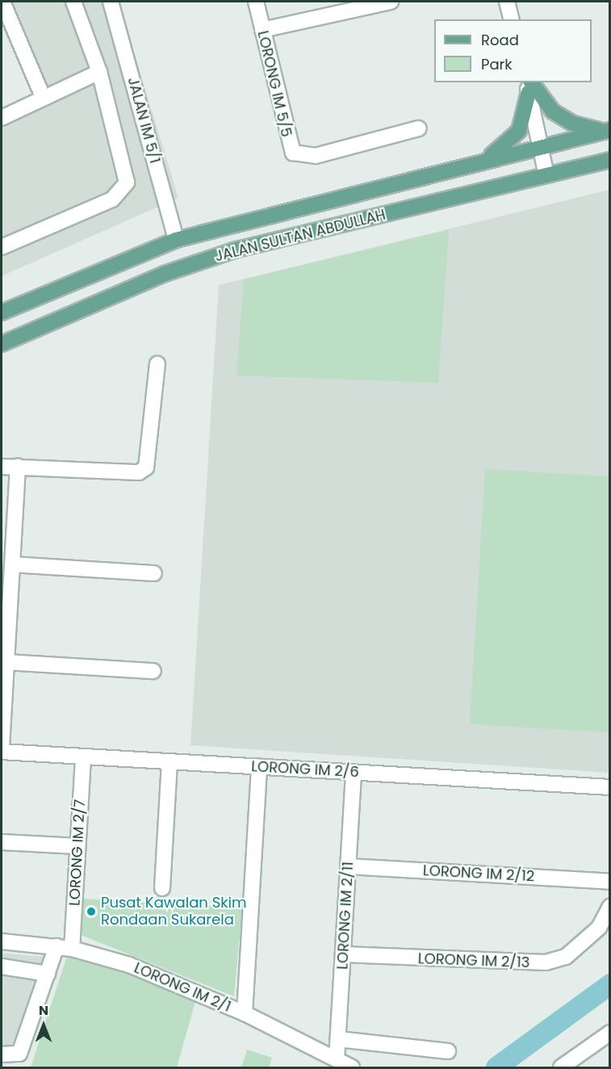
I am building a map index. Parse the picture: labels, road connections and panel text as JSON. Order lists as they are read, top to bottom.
{
  "streets": {
    "main road": ["JALAN SULTAN ABDULLAH"],
    "street": [
      "LORONG IM 5/5",
      "JALAN IM 5/1",
      "LORONG IM 2/6",
      "LORONG IM 2/7",
      "LORONG IM 2/12",
      "LORONG IM 2/11",
      "LORONG IM 2/13",
      "LORONG IM 2/1"
    ]
  },
  "crossings": [
    ["JALAN IM 5/1", "JALAN SULTAN ABDULLAH"],
    ["LORONG IM 2/6", "LORONG IM 2/7"],
    ["LORONG IM 2/6", "LORONG IM 2/11"],
    ["LORONG IM 2/7", "LORONG IM 2/1"],
    ["LORONG IM 2/12", "LORONG IM 2/11"],
    ["LORONG IM 2/11", "LORONG IM 2/13"],
    ["LORONG IM 2/11", "LORONG IM 2/1"]
  ],
  "places": ["Pusat Kawalan Skim Rondaan Sukarela"],
  "legend": ["Road", "Park"],
  "north": "top"
}
